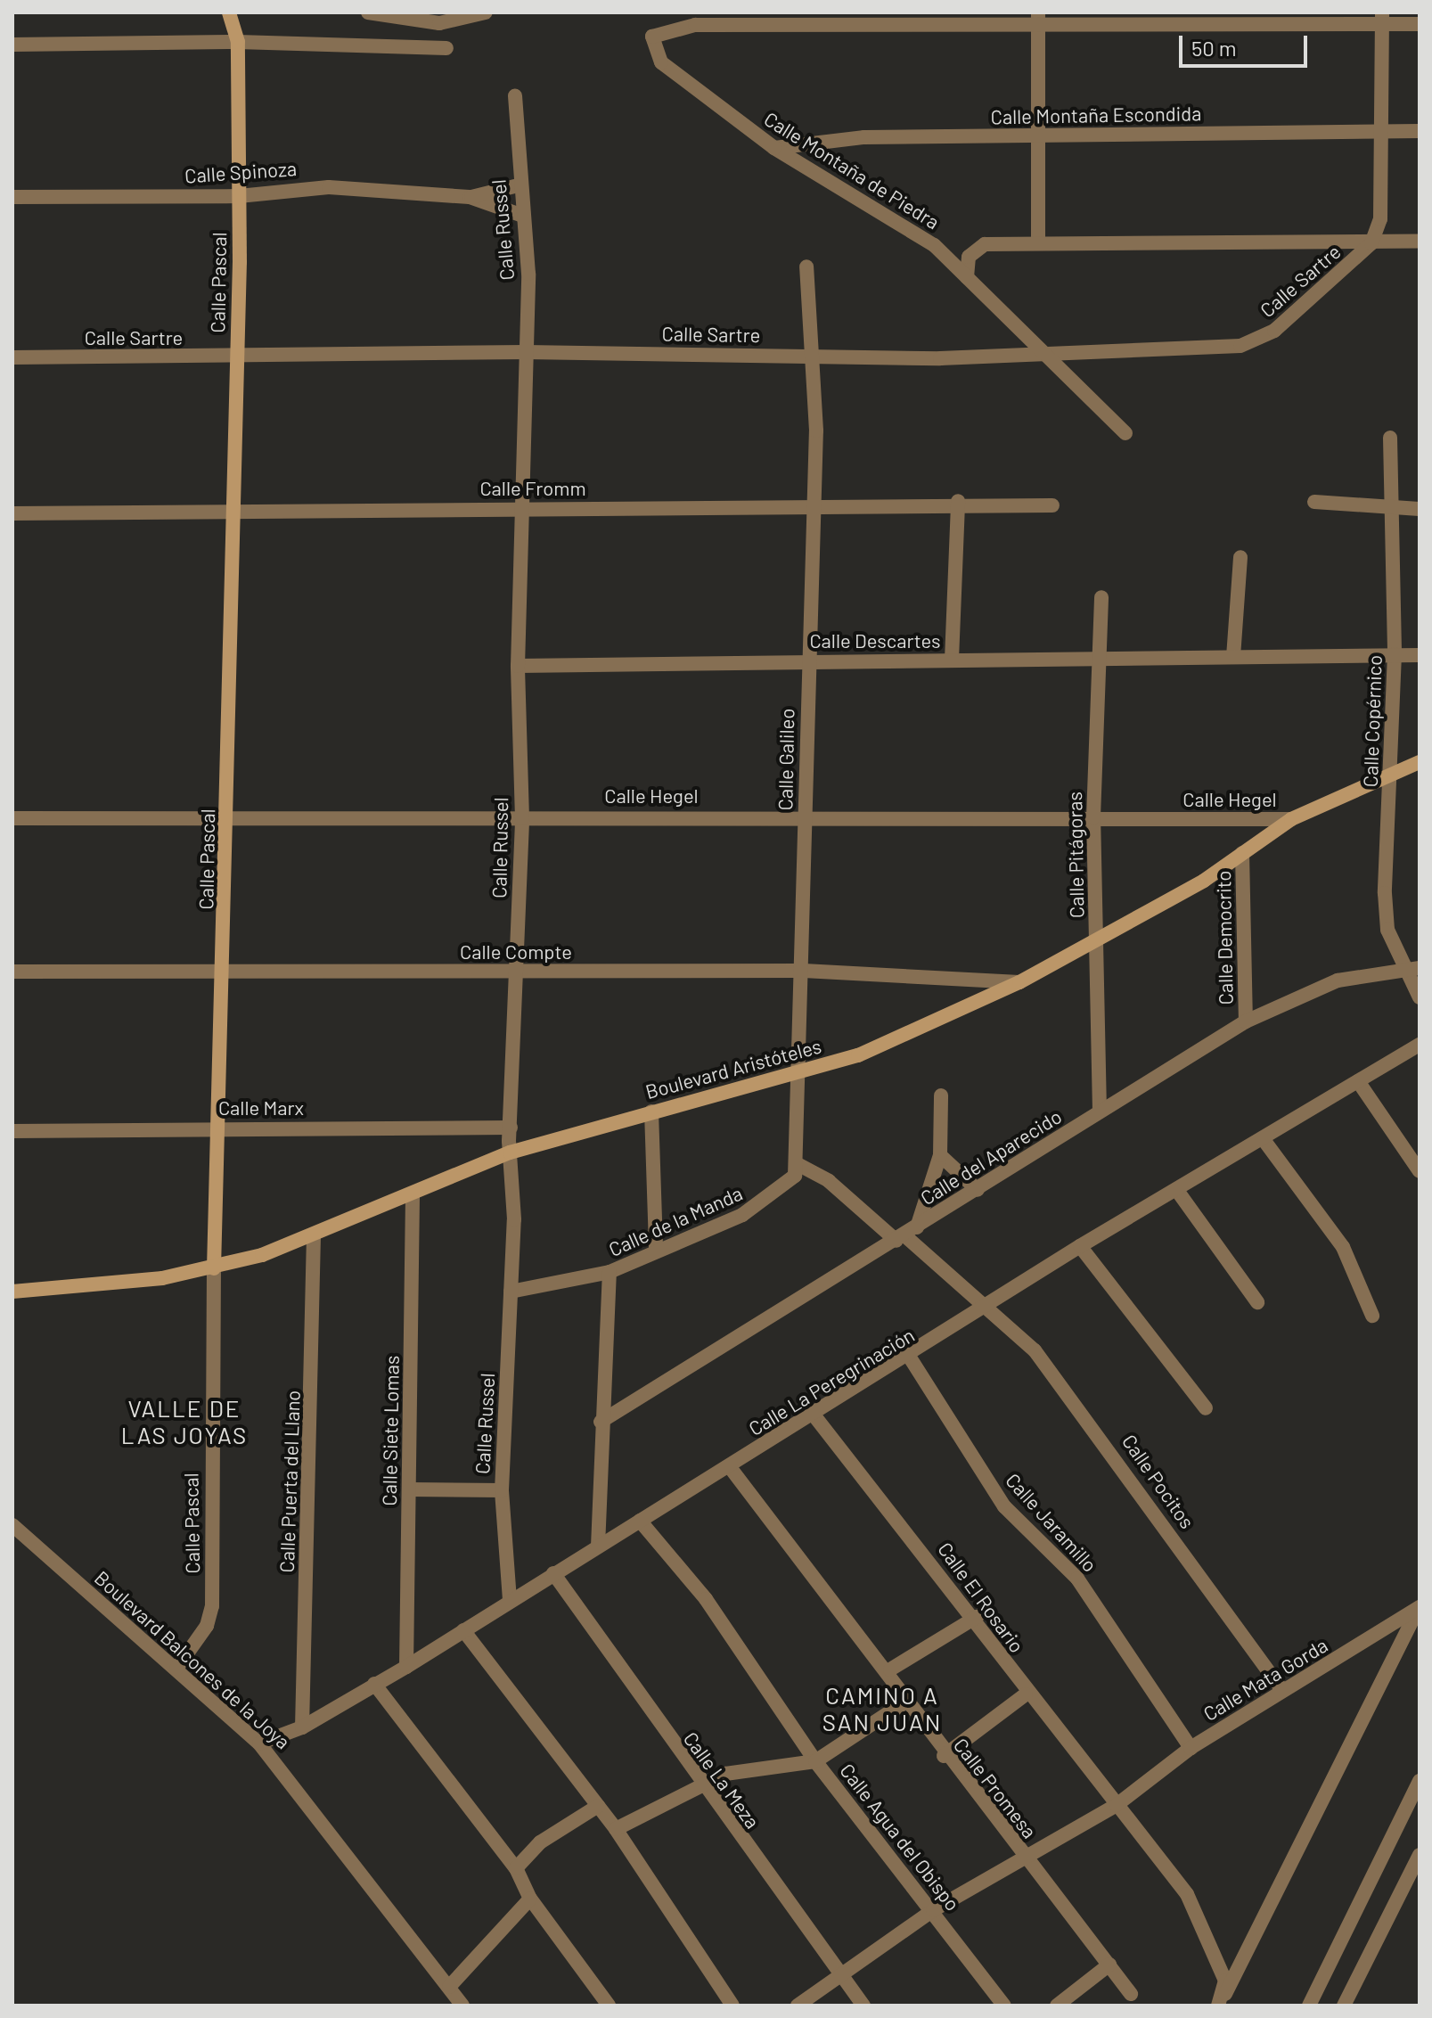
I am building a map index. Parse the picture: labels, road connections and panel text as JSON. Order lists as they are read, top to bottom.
{
  "streets": {
    "street": [
      "Calle Montaña Escondida",
      "Calle Montaña de Piedra",
      "Calle Spinoza",
      "Calle Russel",
      "Calle Sartre",
      "Calle Pascal",
      "Calle Fromm",
      "Calle Descartes",
      "Calle Copérnico",
      "Calle Galileo",
      "Calle Hegel",
      "Calle Pitágoras",
      "Calle Democrito",
      "Calle Compte",
      "Boulevard Aristóteles",
      "Calle Marx",
      "Calle del Aparecido",
      "Calle de la Manda",
      "Calle La Peregrinación",
      "Calle Siete Lomas",
      "Calle Puerta del Llano",
      "Calle Pocitos",
      "Calle Jaramillo",
      "Calle El Rosario",
      "Boulevard Balcones de la Joya",
      "Calle Mata Gorda",
      "Calle La Meza",
      "Calle Promesa",
      "Calle Agua del Obispo"
    ]
  },
  "crossings": [
    ["Calle Montaña Escondida", "Calle Montaña de Piedra"],
    ["Calle Montaña de Piedra", "Calle Sartre"],
    ["Calle Spinoza", "Calle Russel"],
    ["Calle Spinoza", "Calle Pascal"],
    ["Calle Russel", "Calle Sartre"],
    ["Calle Russel", "Calle Fromm"],
    ["Calle Russel", "Calle Descartes"],
    ["Calle Russel", "Calle Hegel"],
    ["Calle Russel", "Calle Compte"],
    ["Calle Russel", "Boulevard Aristóteles"],
    ["Calle Russel", "Calle Marx"],
    ["Calle Russel", "Calle de la Manda"],
    ["Calle Russel", "Calle La Peregrinación"],
    ["Calle Sartre", "Calle Pascal"],
    ["Calle Sartre", "Calle Galileo"],
    ["Calle Pascal", "Calle Fromm"],
    ["Calle Pascal", "Calle Hegel"],
    ["Calle Pascal", "Calle Compte"],
    ["Calle Pascal", "Boulevard Aristóteles"],
    ["Calle Pascal", "Calle Marx"],
    ["Calle Pascal", "Boulevard Balcones de la Joya"],
    ["Calle Fromm", "Calle Galileo"],
    ["Calle Descartes", "Calle Copérnico"],
    ["Calle Descartes", "Calle Galileo"],
    ["Calle Descartes", "Calle Pitágoras"],
    ["Calle Copérnico", "Boulevard Aristóteles"],
    ["Calle Copérnico", "Calle del Aparecido"],
    ["Calle Galileo", "Calle Hegel"],
    ["Calle Galileo", "Calle Compte"],
    ["Calle Galileo", "Boulevard Aristóteles"],
    ["Calle Galileo", "Calle de la Manda"],
    ["Calle Hegel", "Calle Pitágoras"],
    ["Calle Hegel", "Boulevard Aristóteles"],
    ["Calle Pitágoras", "Boulevard Aristóteles"],
    ["Calle Pitágoras", "Calle del Aparecido"],
    ["Calle Democrito", "Boulevard Aristóteles"],
    ["Calle Democrito", "Calle del Aparecido"],
    ["Calle Compte", "Boulevard Aristóteles"],
    ["Boulevard Aristóteles", "Calle Siete Lomas"],
    ["Boulevard Aristóteles", "Calle Puerta del Llano"],
    ["Calle La Peregrinación", "Calle Siete Lomas"],
    ["Calle La Peregrinación", "Calle Puerta del Llano"],
    ["Calle La Peregrinación", "Calle Pocitos"],
    ["Calle La Peregrinación", "Calle Jaramillo"],
    ["Calle La Peregrinación", "Calle El Rosario"],
    ["Calle La Peregrinación", "Boulevard Balcones de la Joya"],
    ["Calle La Peregrinación", "Calle La Meza"],
    ["Calle La Peregrinación", "Calle Promesa"],
    ["Calle La Peregrinación", "Calle Agua del Obispo"],
    ["Calle Pocitos", "Calle Mata Gorda"],
    ["Calle Jaramillo", "Calle Mata Gorda"],
    ["Calle El Rosario", "Calle Mata Gorda"],
    ["Calle Mata Gorda", "Calle La Meza"],
    ["Calle Mata Gorda", "Calle Promesa"],
    ["Calle Mata Gorda", "Calle Agua del Obispo"]
  ],
  "districts": ["VALLE DE LAS JOYAS", "CAMINO A SAN JUAN"],
  "scale_bar": "50 m"
}
